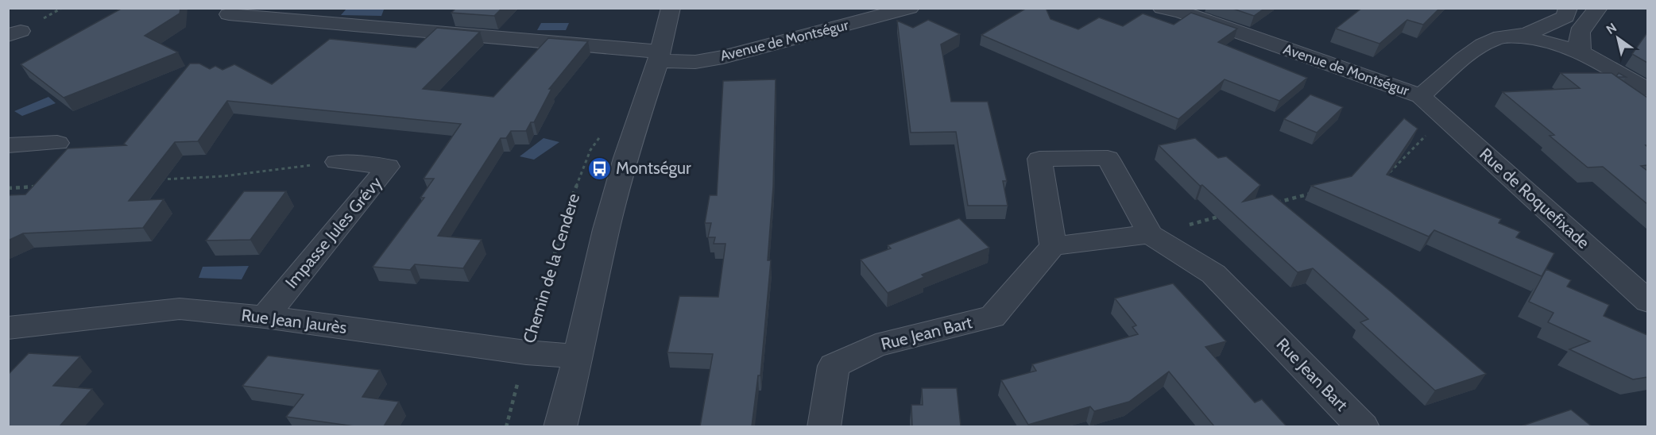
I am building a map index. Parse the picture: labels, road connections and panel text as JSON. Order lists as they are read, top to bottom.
{
  "streets": {
    "street": [
      "Avenue de Montségur",
      "Rue de Roquefixade",
      "Impasse Jules Grévy",
      "Rue Jean Jaurès",
      "Rue Jean Bart"
    ],
    "path": ["Chemin de la Cendere"]
  },
  "crossings": [
    ["Avenue de Montségur", "Rue de Roquefixade"],
    ["Impasse Jules Grévy", "Rue Jean Jaurès"],
    ["Chemin de la Cendere", "Rue Jean Jaurès"]
  ],
  "places": {
    "bus stop": ["Montségur"]
  },
  "north": "top left"
}
